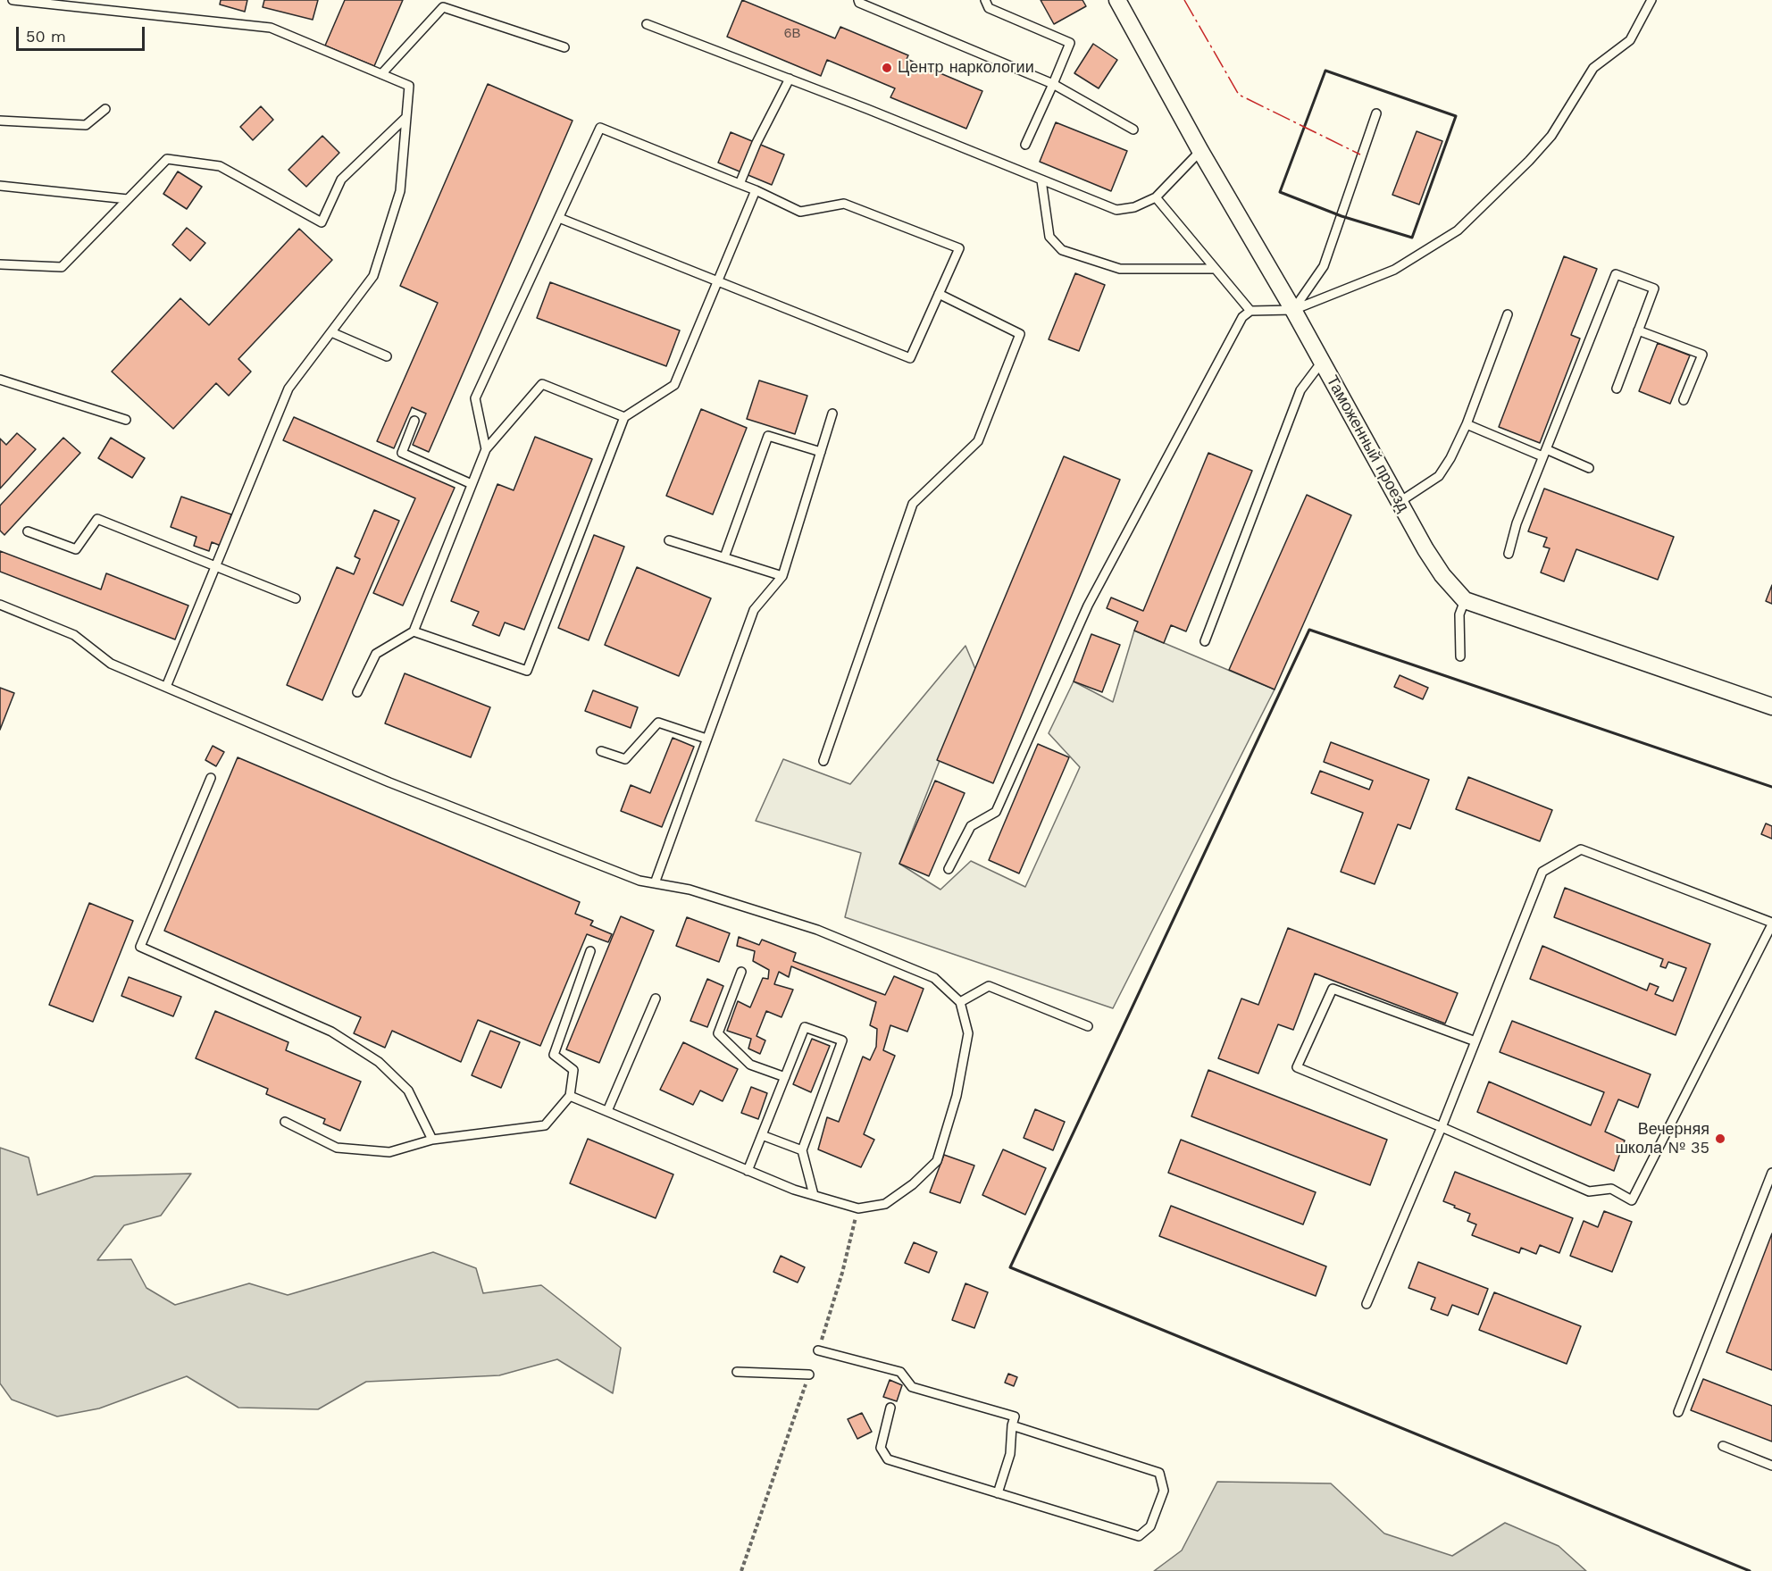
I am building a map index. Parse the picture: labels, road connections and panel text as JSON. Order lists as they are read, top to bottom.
{
  "streets": {
    "street": ["Таможенный проезд"]
  },
  "places": ["Центр наркологии", "Вечерняя школа № 35"],
  "house_numbers": ["6В"],
  "scale_bar": "50 m"
}
